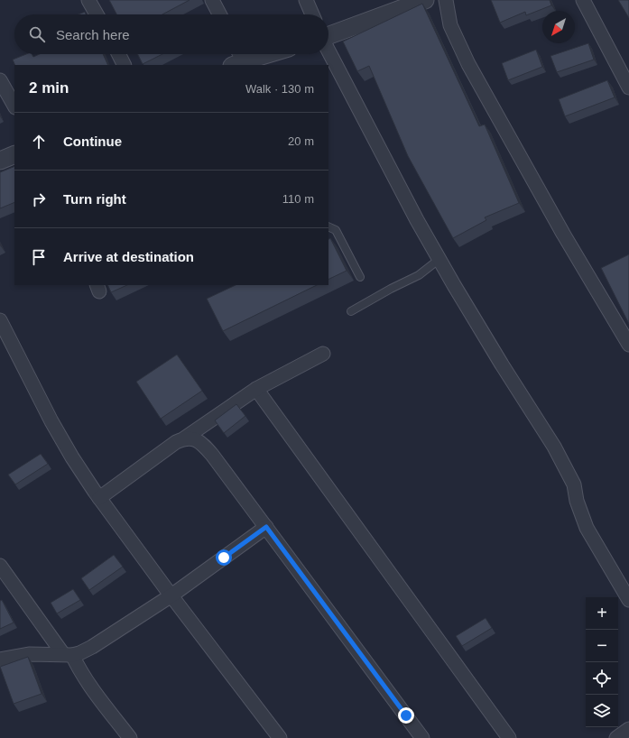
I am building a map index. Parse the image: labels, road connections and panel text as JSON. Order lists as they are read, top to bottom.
{
  "north": "bottom left",
  "page": {
    "search": "Search here",
    "heading": ["2 min", "Walk · 130 m"],
    "list": [
      ["Continue", "20 m"],
      ["Turn right", "110 m"],
      "Arrive at destination"
    ],
    "map_buttons": ["+", "−"]
  }
}
